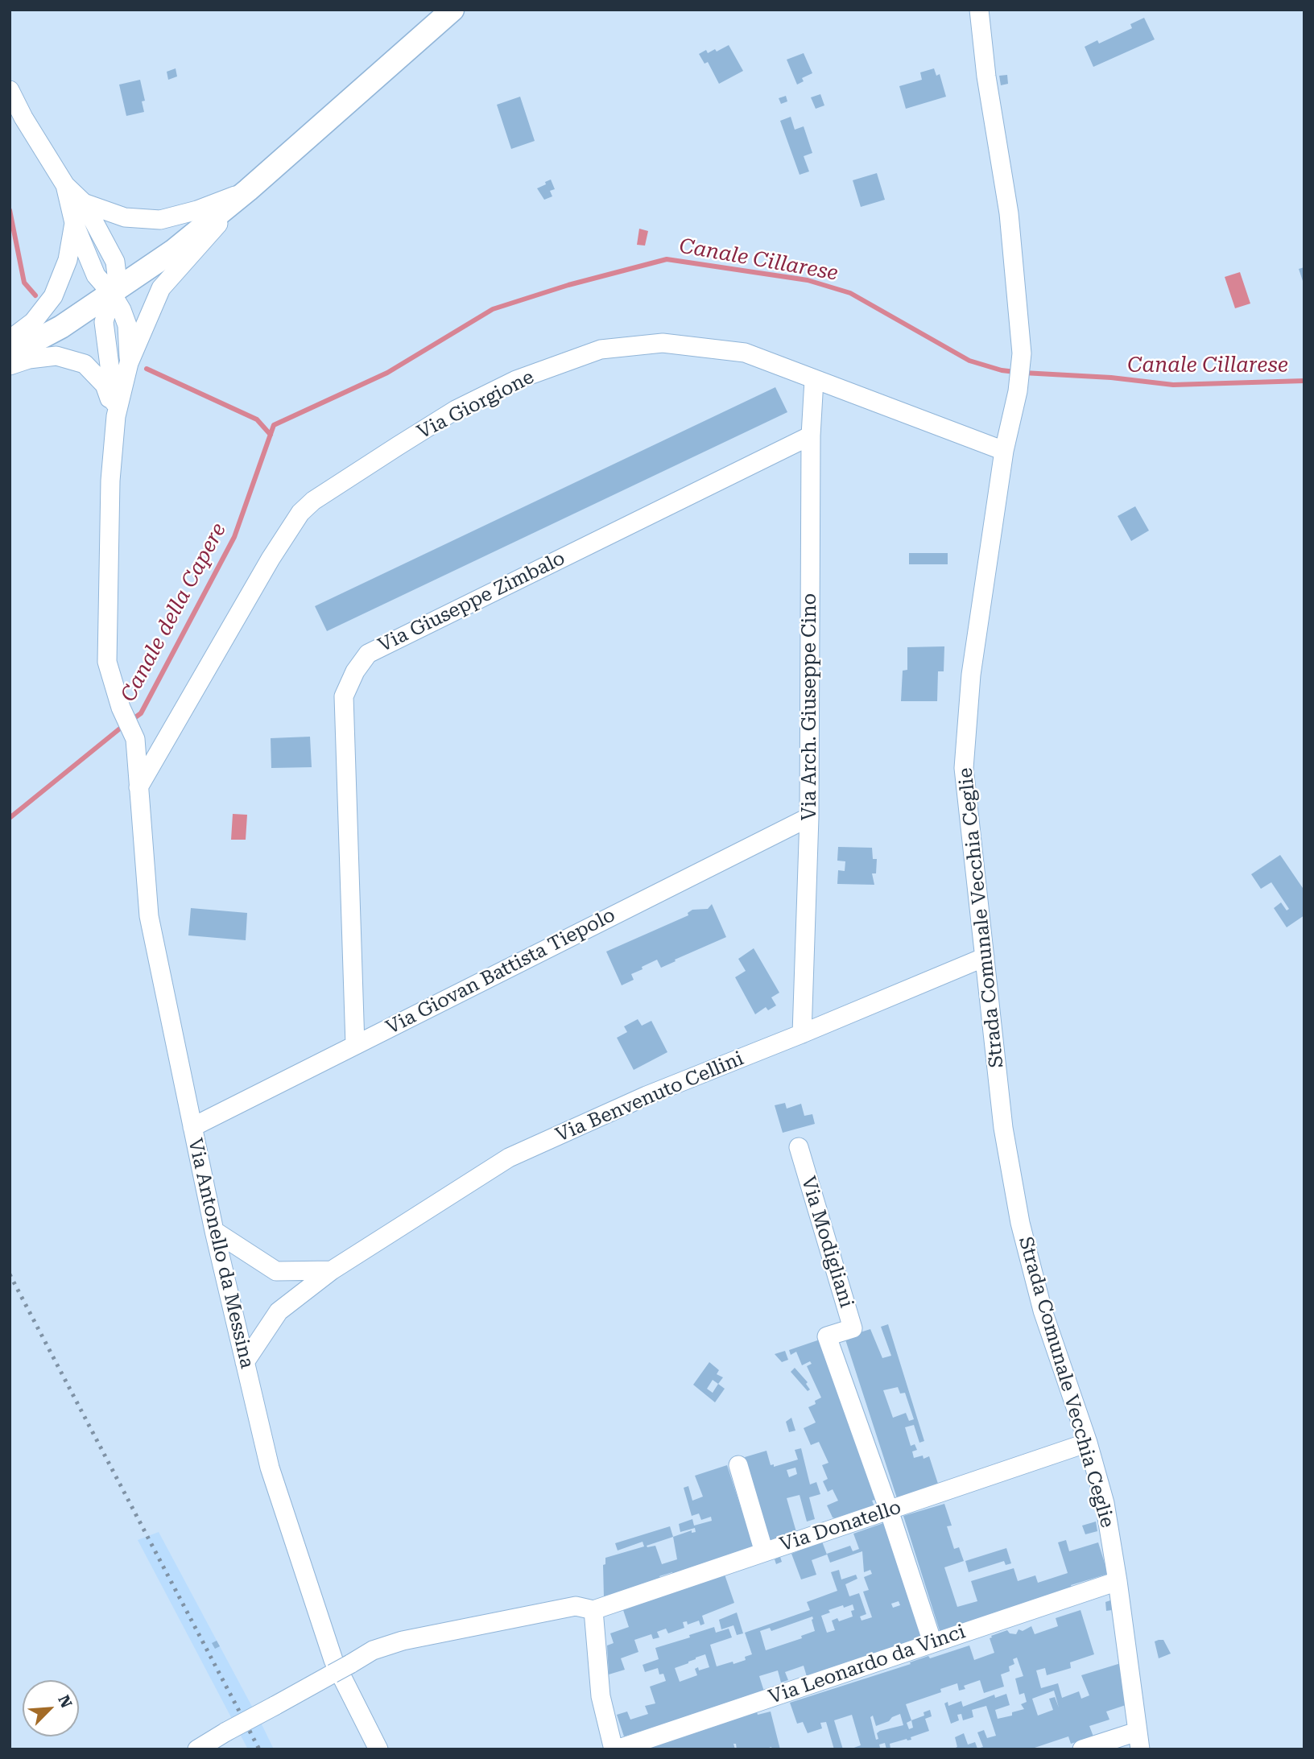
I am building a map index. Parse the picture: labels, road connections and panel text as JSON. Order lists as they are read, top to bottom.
{
  "streets": {
    "street": [
      "Via Giorgione",
      "Via Giuseppe Zimbalo",
      "Via Arch. Giuseppe Cino",
      "Strada Comunale Vecchia Ceglie",
      "Via Giovan Battista Tiepolo",
      "Via Benvenuto Cellini",
      "Via Modigliani",
      "Via Antonello da Messina",
      "Via Donatello",
      "Via Leonardo da Vinci"
    ]
  },
  "crossings": [
    ["Via Giorgione", "Via Arch. Giuseppe Cino"],
    ["Via Giorgione", "Strada Comunale Vecchia Ceglie"],
    ["Via Giorgione", "Via Antonello da Messina"],
    ["Via Giuseppe Zimbalo", "Via Arch. Giuseppe Cino"],
    ["Via Giuseppe Zimbalo", "Via Giovan Battista Tiepolo"],
    ["Via Arch. Giuseppe Cino", "Via Giovan Battista Tiepolo"],
    ["Via Arch. Giuseppe Cino", "Via Benvenuto Cellini"],
    ["Strada Comunale Vecchia Ceglie", "Via Benvenuto Cellini"],
    ["Strada Comunale Vecchia Ceglie", "Via Donatello"],
    ["Strada Comunale Vecchia Ceglie", "Via Leonardo da Vinci"],
    ["Via Giovan Battista Tiepolo", "Via Antonello da Messina"],
    ["Via Benvenuto Cellini", "Via Antonello da Messina"],
    ["Via Modigliani", "Via Donatello"]
  ],
  "water": ["Canale Cillarese", "Canale della Capere"],
  "north": "top right"
}
